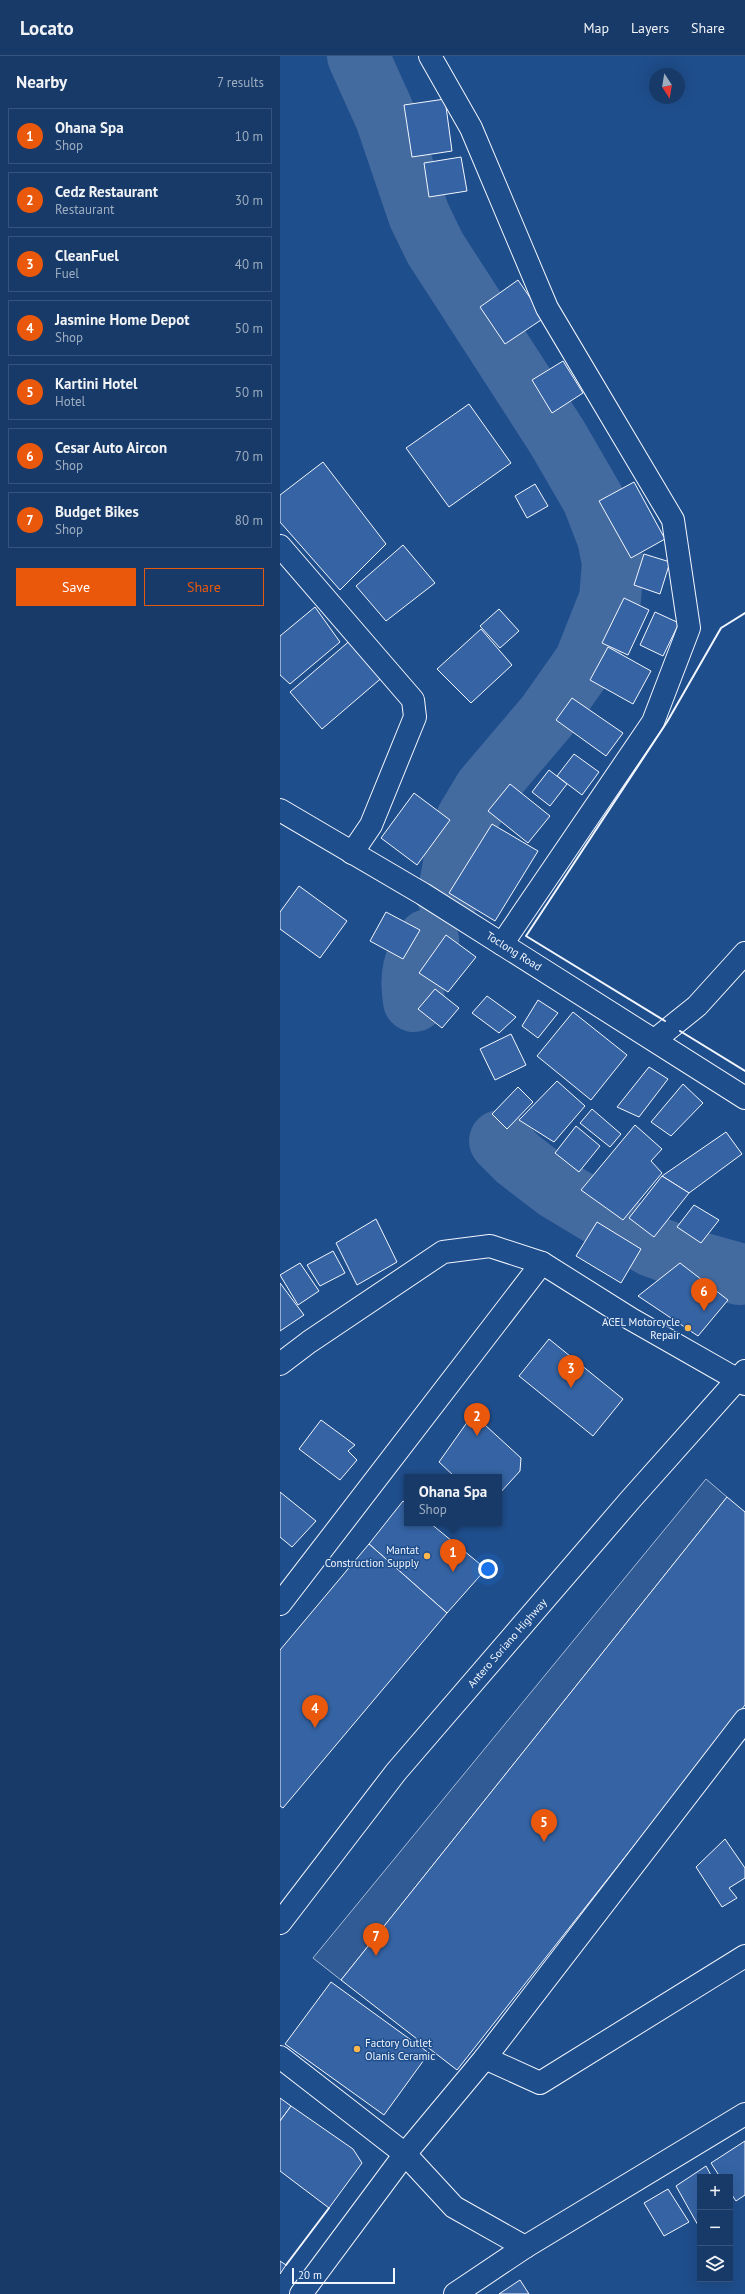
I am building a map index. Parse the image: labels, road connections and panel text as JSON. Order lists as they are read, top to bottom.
{
  "streets": {
    "street": ["Toclong Road", "Antero Soriano Highway"]
  },
  "places": ["ACEL Motorcycle Repair", "Mantat Construction Supply", "Factory Outlet Olanis Ceramic"],
  "scale_bar": "20 m",
  "north": "bottom",
  "page": {
    "header": "Locato",
    "nav": ["Map", "Layers", "Share"],
    "heading": ["Nearby", "7 results"],
    "list": [
      {
        "mark": "1",
        "name": "Ohana Spa",
        "note": "Shop",
        "value": "10 m"
      },
      {
        "mark": "2",
        "name": "Cedz Restaurant",
        "note": "Restaurant",
        "value": "30 m"
      },
      {
        "mark": "3",
        "name": "CleanFuel",
        "note": "Fuel",
        "value": "40 m"
      },
      {
        "mark": "4",
        "name": "Jasmine Home Depot",
        "note": "Shop",
        "value": "50 m"
      },
      {
        "mark": "5",
        "name": "Kartini Hotel",
        "note": "Hotel",
        "value": "50 m"
      },
      {
        "mark": "6",
        "name": "Cesar Auto Aircon",
        "note": "Shop",
        "value": "70 m"
      },
      {
        "mark": "7",
        "name": "Budget Bikes",
        "note": "Shop",
        "value": "80 m"
      }
    ],
    "buttons": ["Save", "Share"],
    "pins": [
      "6",
      "3",
      "2",
      "1",
      "4",
      "5",
      "7"
    ],
    "popup": ["Ohana Spa", "Shop"],
    "map_buttons": ["+", "−"],
    "scale": "20 m"
  }
}
